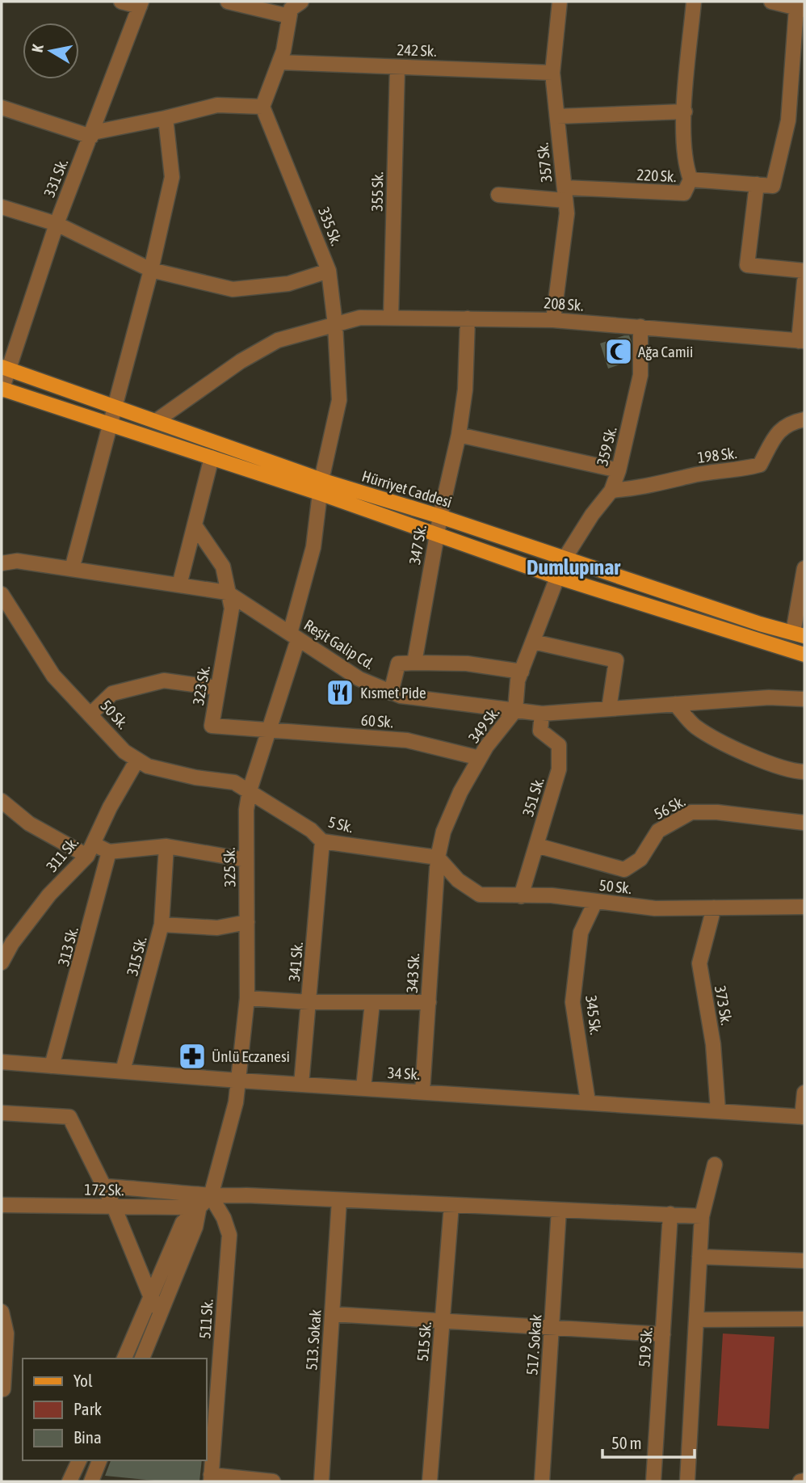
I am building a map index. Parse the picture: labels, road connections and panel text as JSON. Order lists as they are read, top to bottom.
{
  "streets": {
    "main road": ["Hürriyet Caddesi"],
    "street": [
      "242 Sk.",
      "357 Sk.",
      "220 Sk.",
      "331 Sk.",
      "355 Sk.",
      "335 Sk.",
      "208 Sk.",
      "359 Sk.",
      "198 Sk.",
      "347 Sk.",
      "Reşit Galip Cd.",
      "323 Sk.",
      "50 Sk.",
      "60 Sk.",
      "349 Sk.",
      "351 Sk.",
      "56 Sk.",
      "5 Sk.",
      "311 Sk.",
      "325 Sk.",
      "313 Sk.",
      "315 Sk.",
      "341 Sk.",
      "343 Sk.",
      "373 Sk.",
      "345 Sk.",
      "34 Sk.",
      "172 Sk.",
      "511 Sk.",
      "513. Sokak",
      "515 Sk.",
      "517. Sokak",
      "519 Sk."
    ]
  },
  "crossings": [
    ["242 Sk.", "357 Sk."],
    ["242 Sk.", "355 Sk."],
    ["357 Sk.", "220 Sk."],
    ["357 Sk.", "208 Sk."],
    ["331 Sk.", "Hürriyet Caddesi"],
    ["355 Sk.", "208 Sk."],
    ["335 Sk.", "208 Sk."],
    ["335 Sk.", "Hürriyet Caddesi"],
    ["335 Sk.", "325 Sk."],
    ["208 Sk.", "359 Sk."],
    ["208 Sk.", "Hürriyet Caddesi"],
    ["208 Sk.", "347 Sk."],
    ["359 Sk.", "198 Sk."],
    ["359 Sk.", "Hürriyet Caddesi"],
    ["359 Sk.", "349 Sk."],
    ["Hürriyet Caddesi", "347 Sk."],
    ["Hürriyet Caddesi", "349 Sk."],
    ["Hürriyet Caddesi", "325 Sk."],
    ["Reşit Galip Cd.", "323 Sk."],
    ["Reşit Galip Cd.", "349 Sk."],
    ["Reşit Galip Cd.", "351 Sk."],
    ["Reşit Galip Cd.", "325 Sk."],
    ["323 Sk.", "60 Sk."],
    ["323 Sk.", "325 Sk."],
    ["50 Sk.", "349 Sk."],
    ["50 Sk.", "351 Sk."],
    ["50 Sk.", "5 Sk."],
    ["50 Sk.", "311 Sk."],
    ["50 Sk.", "325 Sk."],
    ["50 Sk.", "343 Sk."],
    ["50 Sk.", "373 Sk."],
    ["50 Sk.", "345 Sk."],
    ["60 Sk.", "349 Sk."],
    ["60 Sk.", "325 Sk."],
    ["349 Sk.", "5 Sk."],
    ["349 Sk.", "343 Sk."],
    ["351 Sk.", "56 Sk."],
    ["5 Sk.", "325 Sk."],
    ["5 Sk.", "341 Sk."],
    ["5 Sk.", "343 Sk."],
    ["325 Sk.", "34 Sk."],
    ["325 Sk.", "172 Sk."],
    ["325 Sk.", "511 Sk."],
    ["313 Sk.", "34 Sk."],
    ["315 Sk.", "34 Sk."],
    ["341 Sk.", "34 Sk."],
    ["343 Sk.", "34 Sk."],
    ["373 Sk.", "34 Sk."],
    ["345 Sk.", "34 Sk."],
    ["172 Sk.", "511 Sk."]
  ],
  "districts": ["Dumlupınar"],
  "places": {
    "mosque": ["Ağa Camii"],
    "restaurant": ["Kısmet Pide"],
    "pharmacy": ["Ünlü Eczanesi"]
  },
  "legend": ["Yol", "Park", "Bina"],
  "scale_bar": "50 m",
  "north": "left"
}
